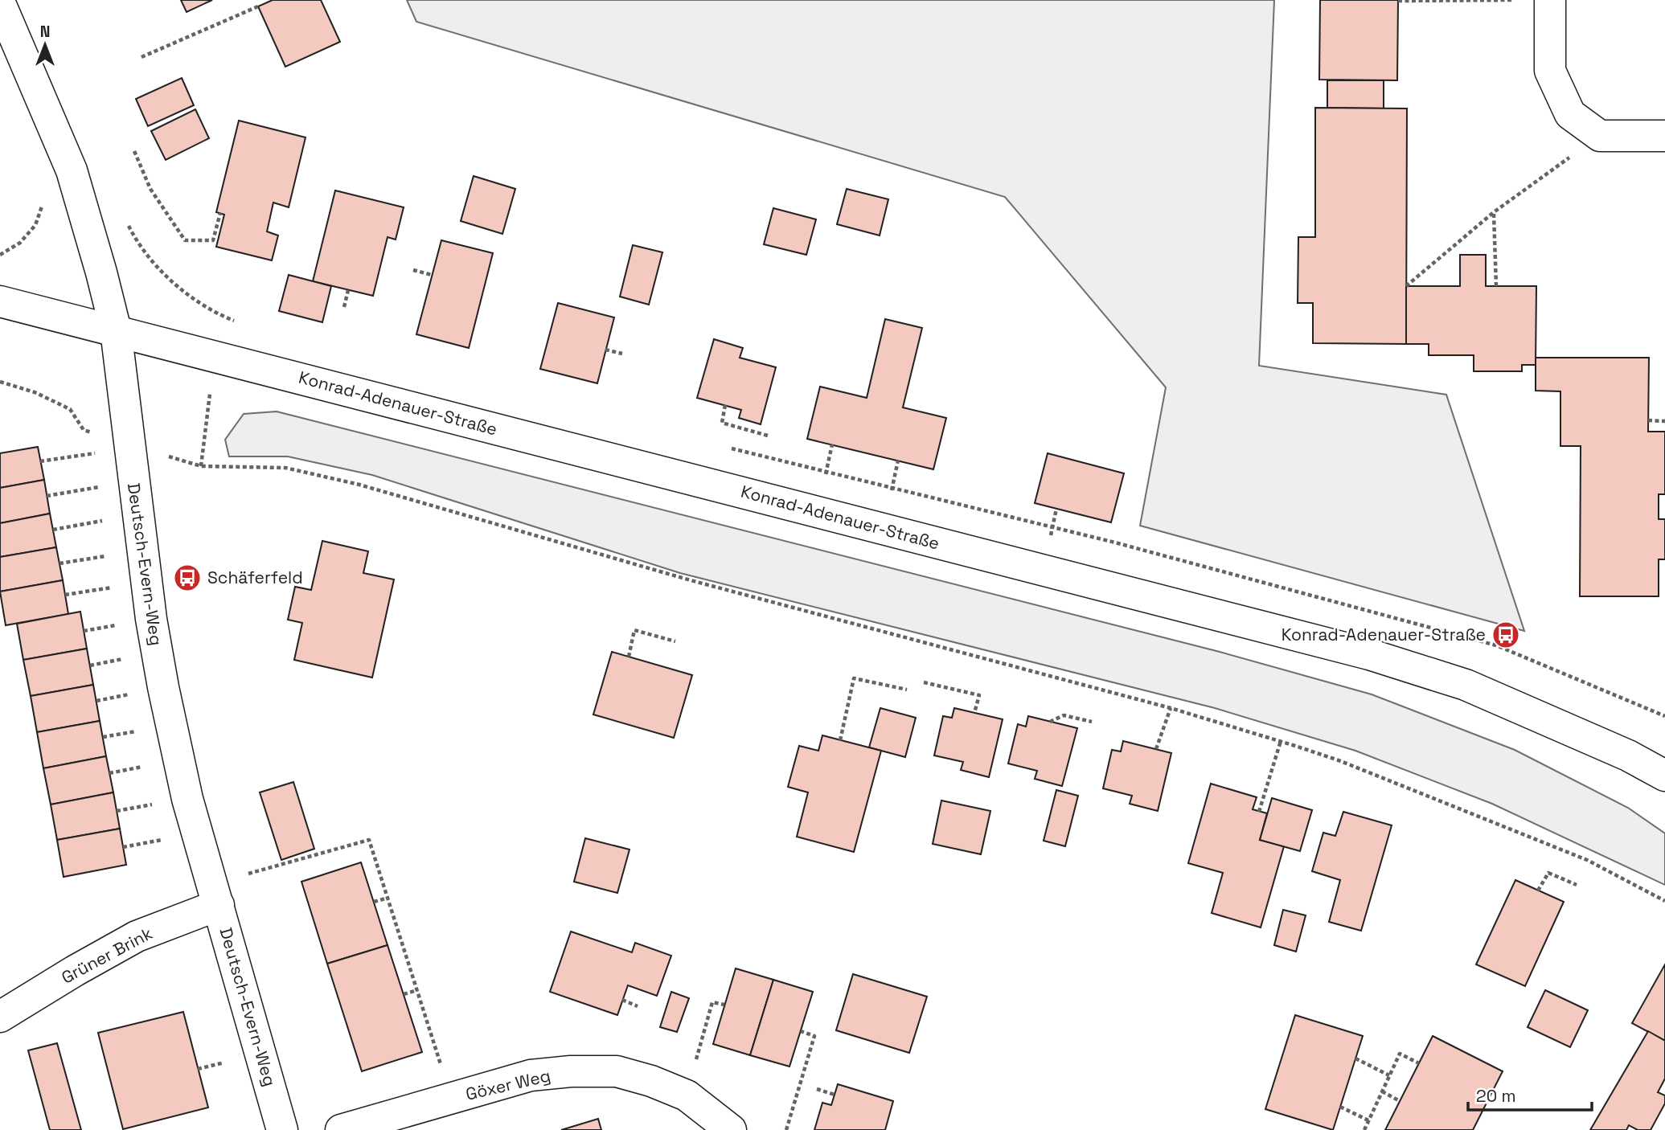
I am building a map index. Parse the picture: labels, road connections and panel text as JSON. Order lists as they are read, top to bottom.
{
  "streets": {
    "street": [
      "Konrad-Adenauer-Straße",
      "Deutsch-Evern-Weg",
      "Grüner Brink",
      "Göxer Weg"
    ]
  },
  "crossings": [
    ["Konrad-Adenauer-Straße", "Deutsch-Evern-Weg"],
    ["Deutsch-Evern-Weg", "Grüner Brink"]
  ],
  "places": {
    "bus stop": ["Schäferfeld", "Konrad-Adenauer-Straße"]
  },
  "scale_bar": "20 m",
  "north": "top"
}
